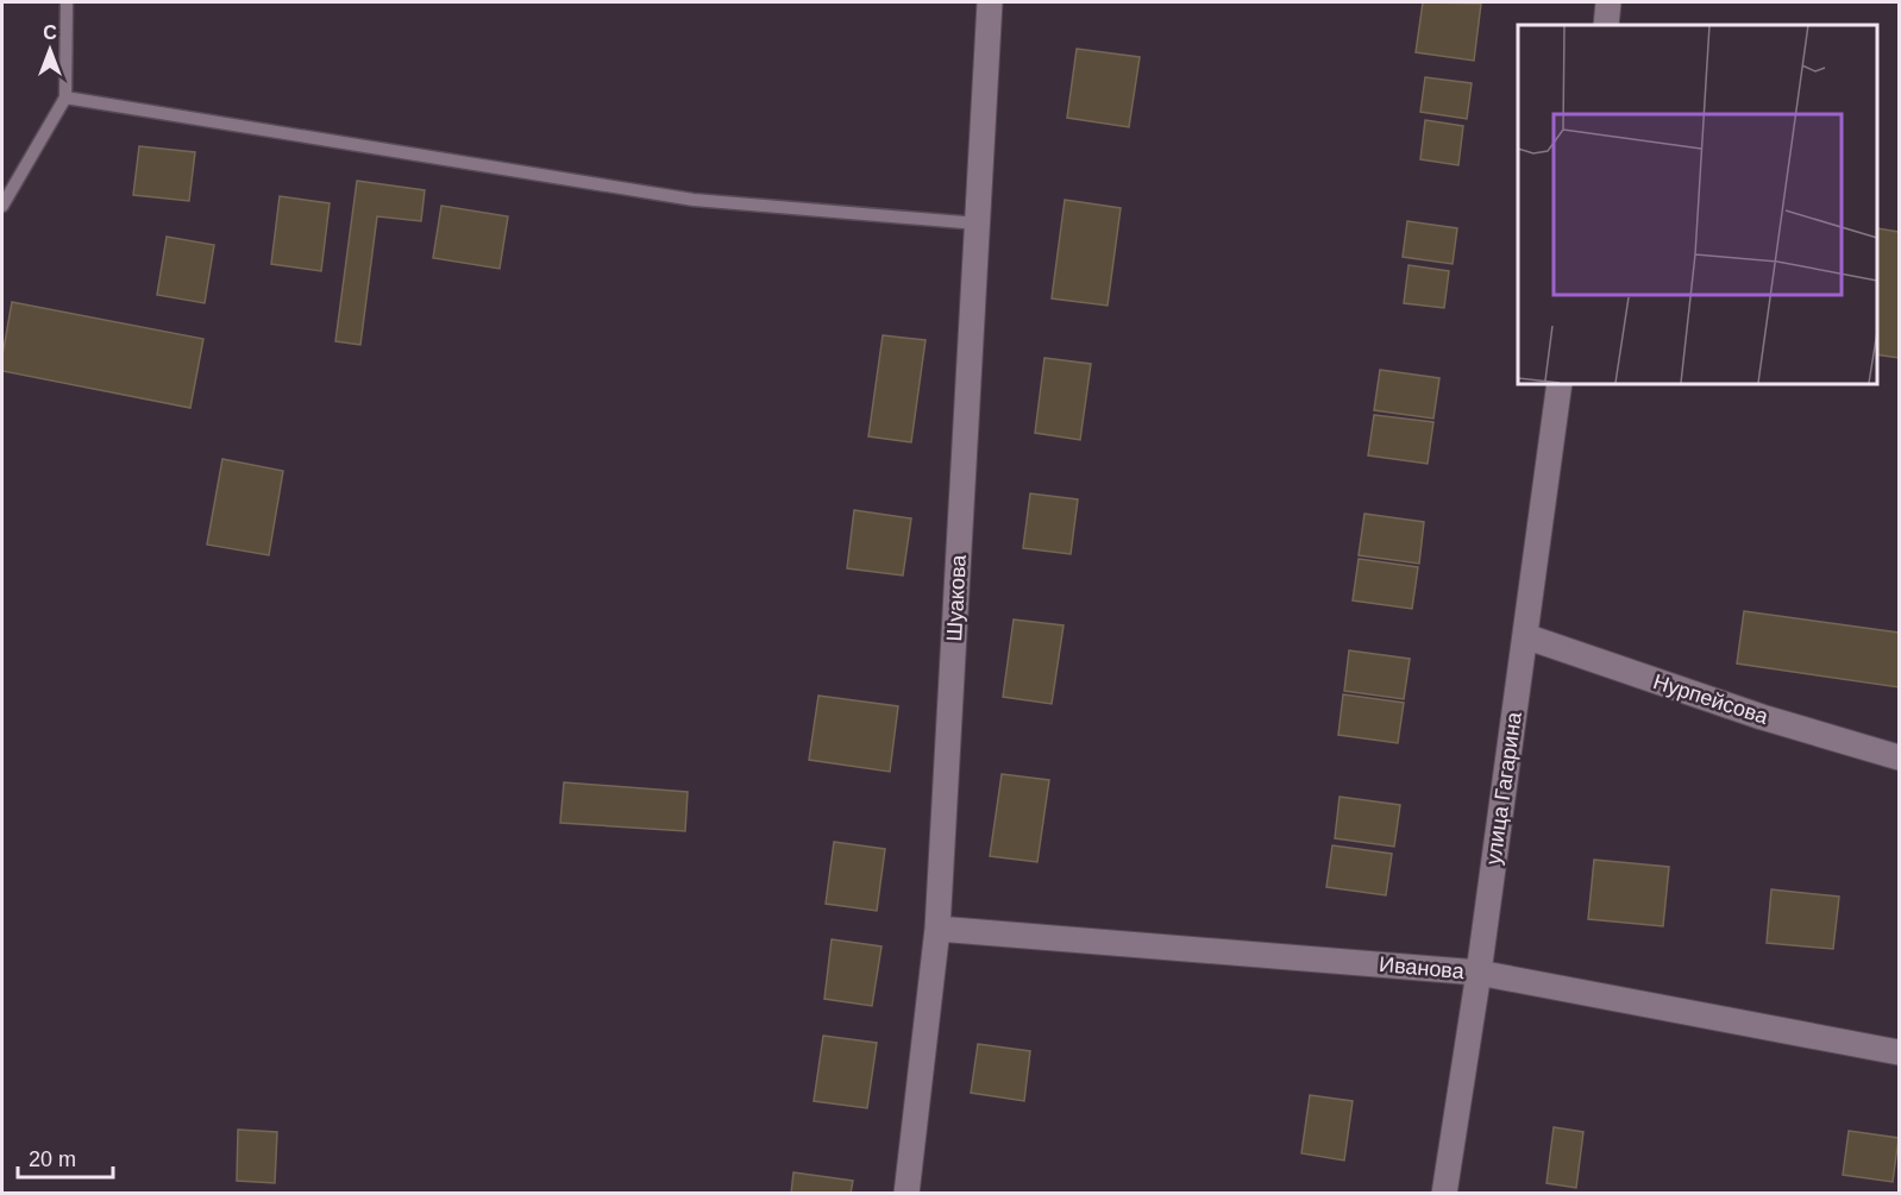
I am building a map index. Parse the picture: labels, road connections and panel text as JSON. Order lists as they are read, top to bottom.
{
  "streets": {
    "street": [
      "Шуакова",
      "Нурпейсова",
      "улица Гагарина",
      "Иванова"
    ]
  },
  "crossings": [
    ["Шуакова", "Иванова"],
    ["Нурпейсова", "улица Гагарина"],
    ["улица Гагарина", "Иванова"]
  ],
  "scale_bar": "20 m",
  "north": "top"
}
